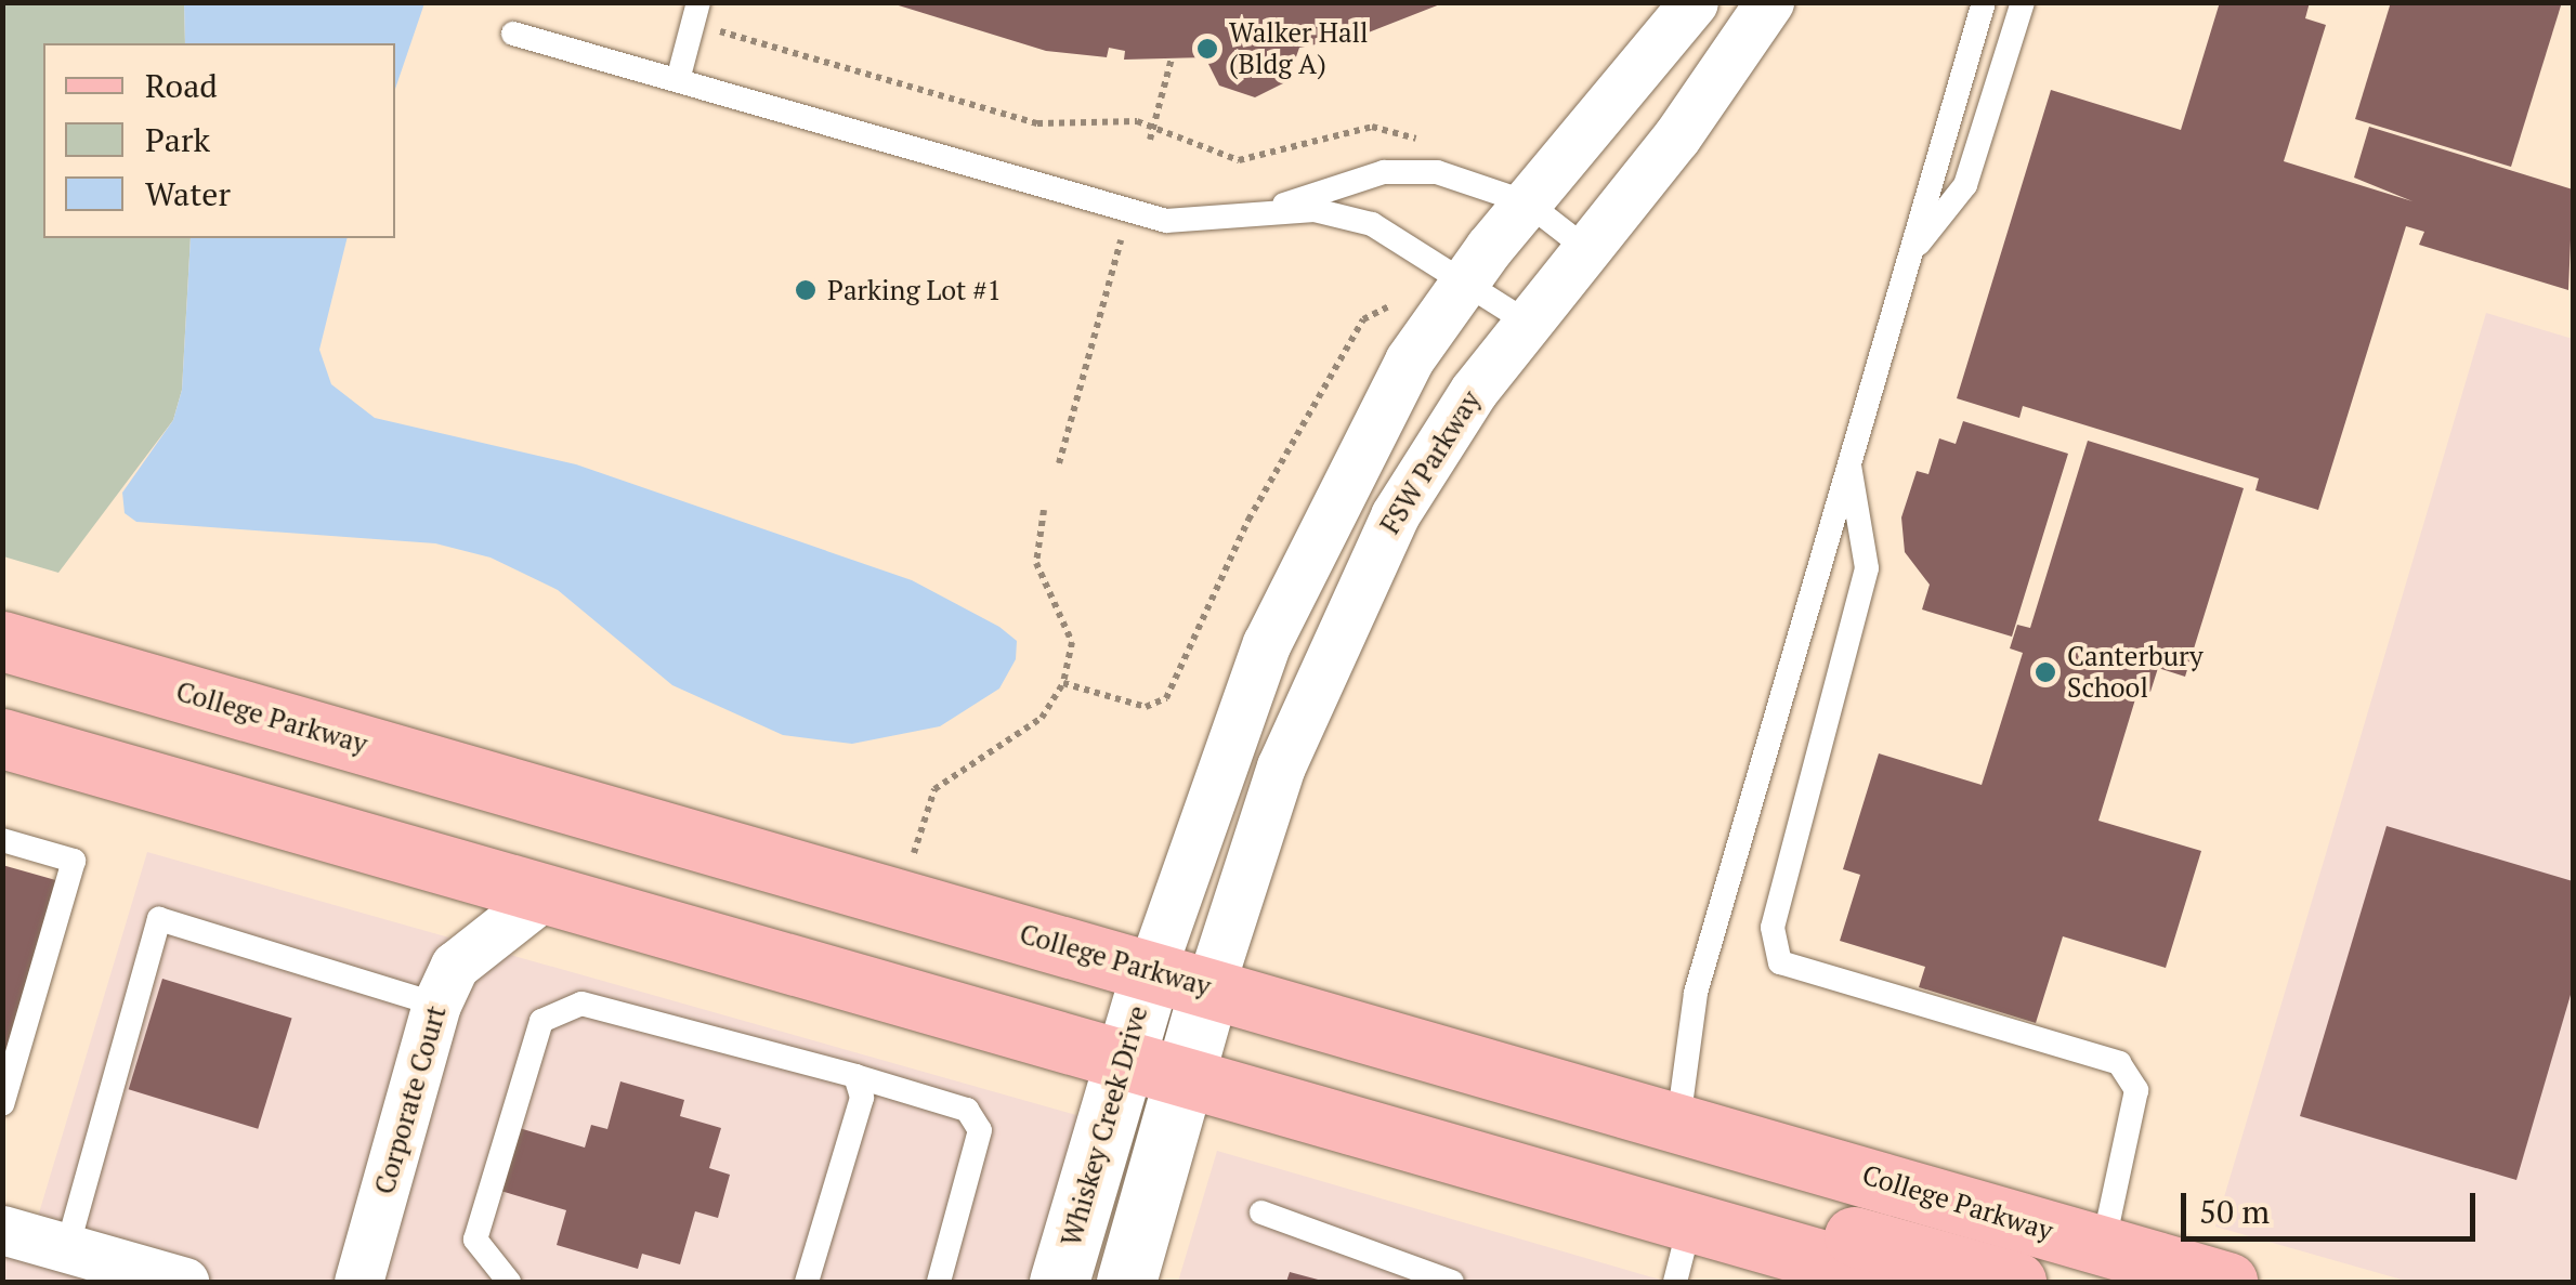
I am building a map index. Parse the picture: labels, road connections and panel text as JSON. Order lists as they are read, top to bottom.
{
  "streets": {
    "main road": ["College Parkway"],
    "street": ["FSW Parkway", "Corporate Court", "Whiskey Creek Drive"]
  },
  "crossings": [
    ["FSW Parkway", "College Parkway"],
    ["College Parkway", "Whiskey Creek Drive"]
  ],
  "places": ["Walker Hall (Bldg A)", "Parking Lot #1", "Canterbury School"],
  "legend": ["Road", "Park", "Water"],
  "scale_bar": "50 m"
}
